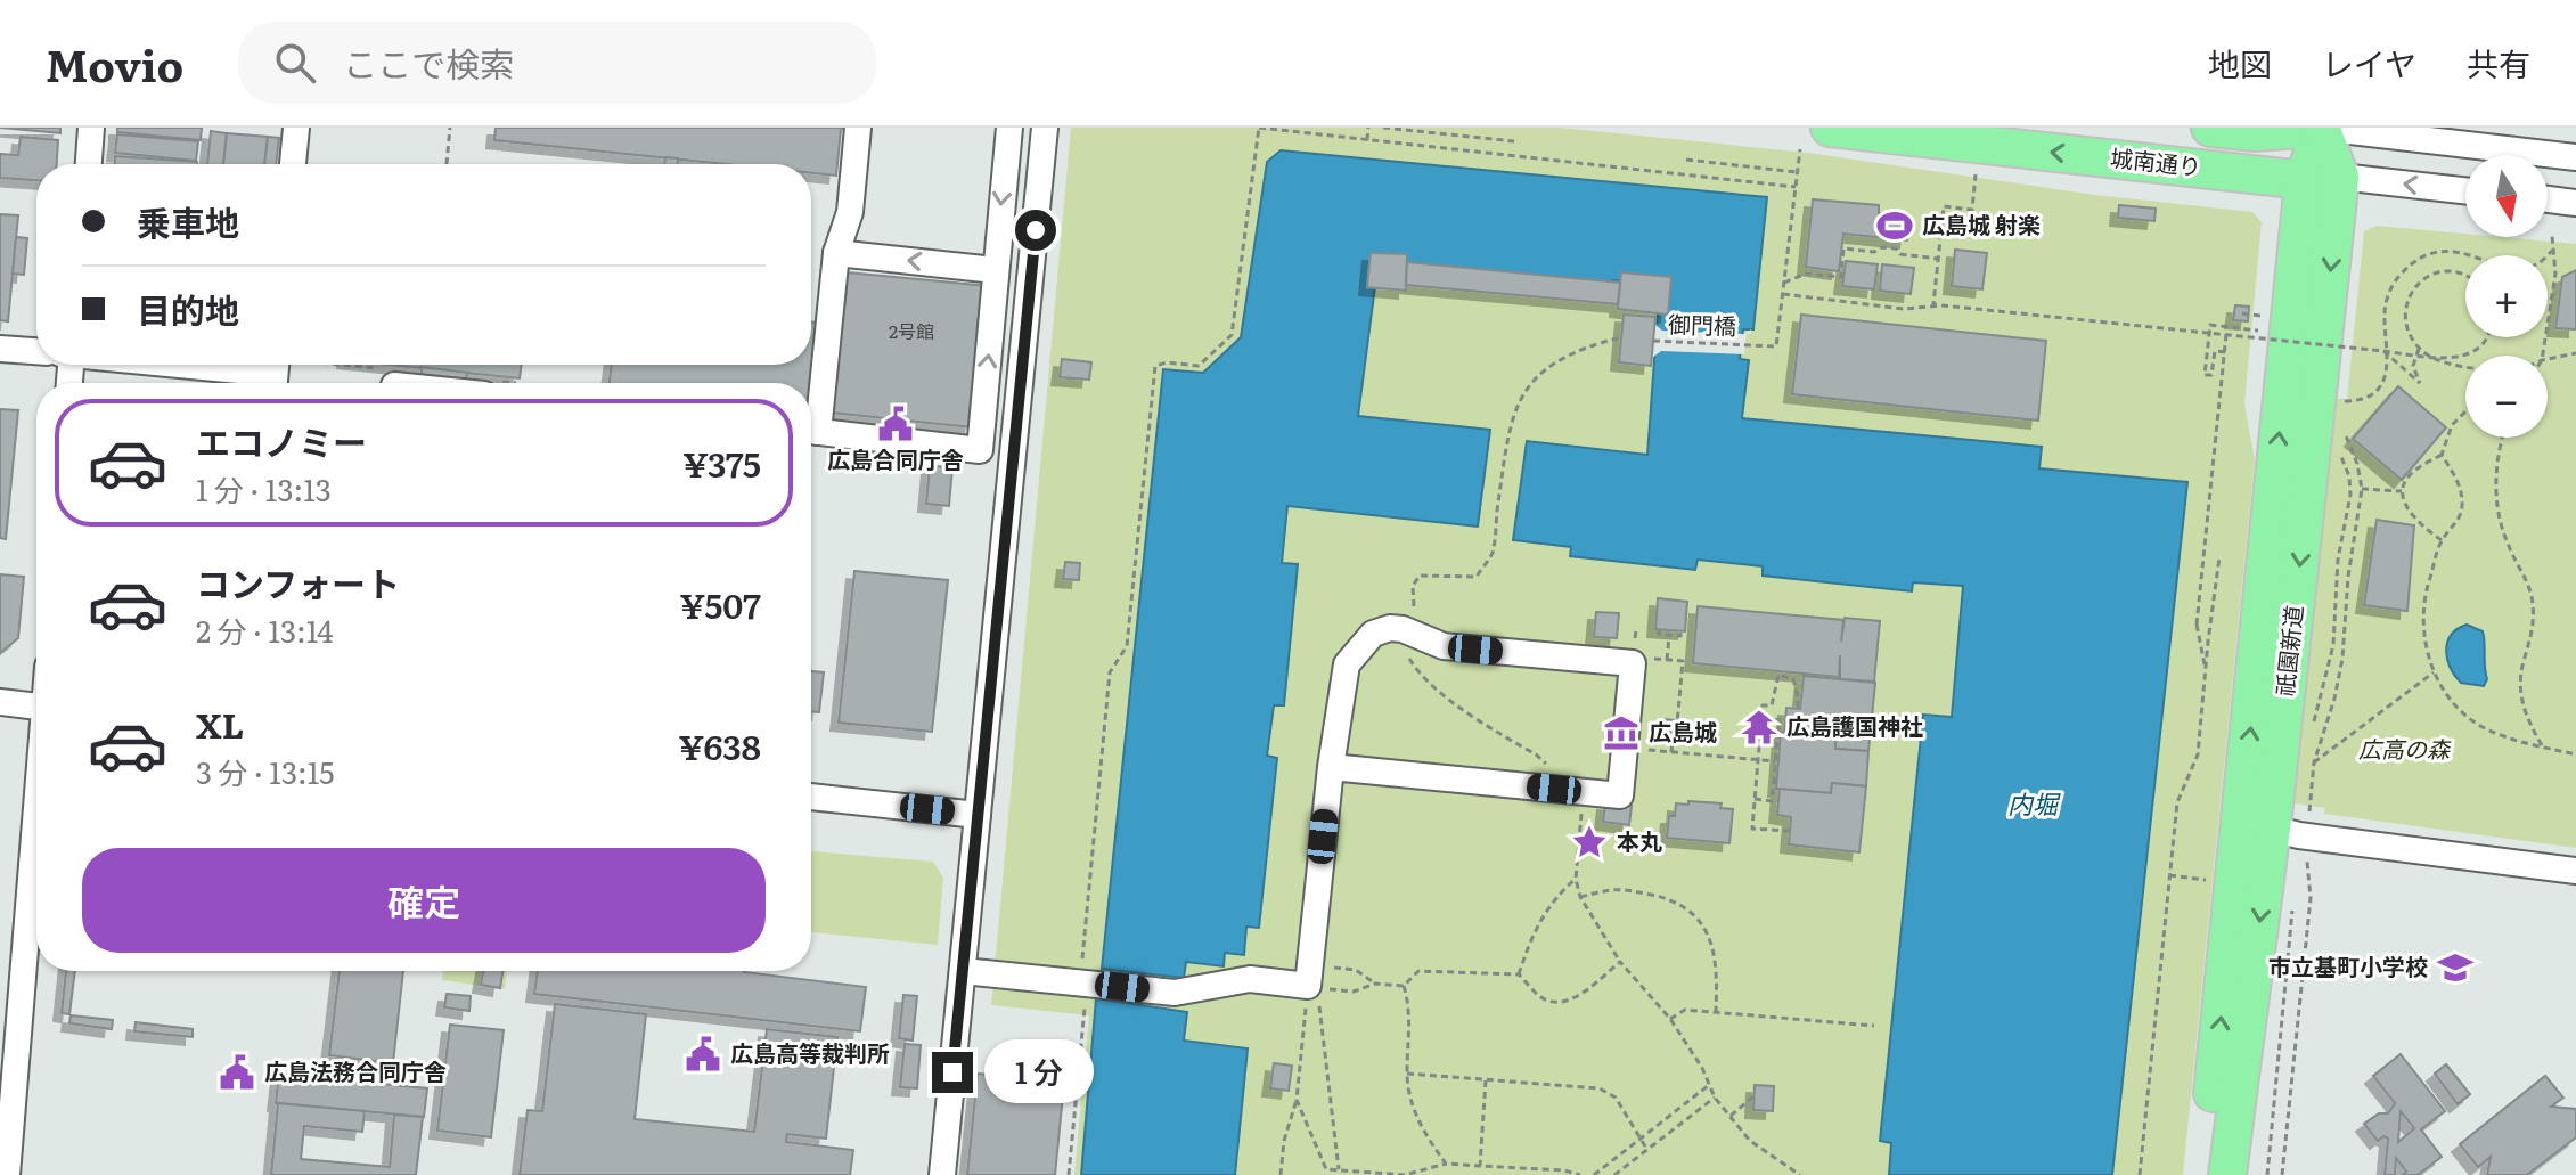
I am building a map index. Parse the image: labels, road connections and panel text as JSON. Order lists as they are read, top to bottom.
{
  "streets": {
    "highway": ["城南通り", "祇園新道"],
    "path": ["御門橋"]
  },
  "crossings": [
    ["城南通り", "祇園新道"]
  ],
  "one_way": ["城南通り"],
  "water": ["内堀"],
  "parks": ["広高の森"],
  "places": {
    "sports": ["広島城 射楽"],
    "public building": ["広島合同庁舎", "広島高等裁判所", "広島法務合同庁舎"],
    "temple": ["広島護国神社"],
    "museum": ["広島城"],
    "place": ["本丸"],
    "school or university": ["市立基町小学校"]
  },
  "house_numbers": ["2号館"],
  "north": "bottom",
  "page": {
    "header": "Movio",
    "search": "ここで検索",
    "nav": ["地図", "レイヤ", "共有"],
    "map_buttons": ["+", "−"],
    "banner": ["乗車地", "目的地"],
    "list": [
      {
        "name": "エコノミー",
        "note": "1 分 · 13:13",
        "value": "¥375"
      },
      {
        "name": "コンフォート",
        "note": "2 分 · 13:14",
        "value": "¥507"
      },
      {
        "name": "XL",
        "note": "3 分 · 13:15",
        "value": "¥638"
      }
    ],
    "buttons": "確定",
    "bubble": "1 分"
  }
}
